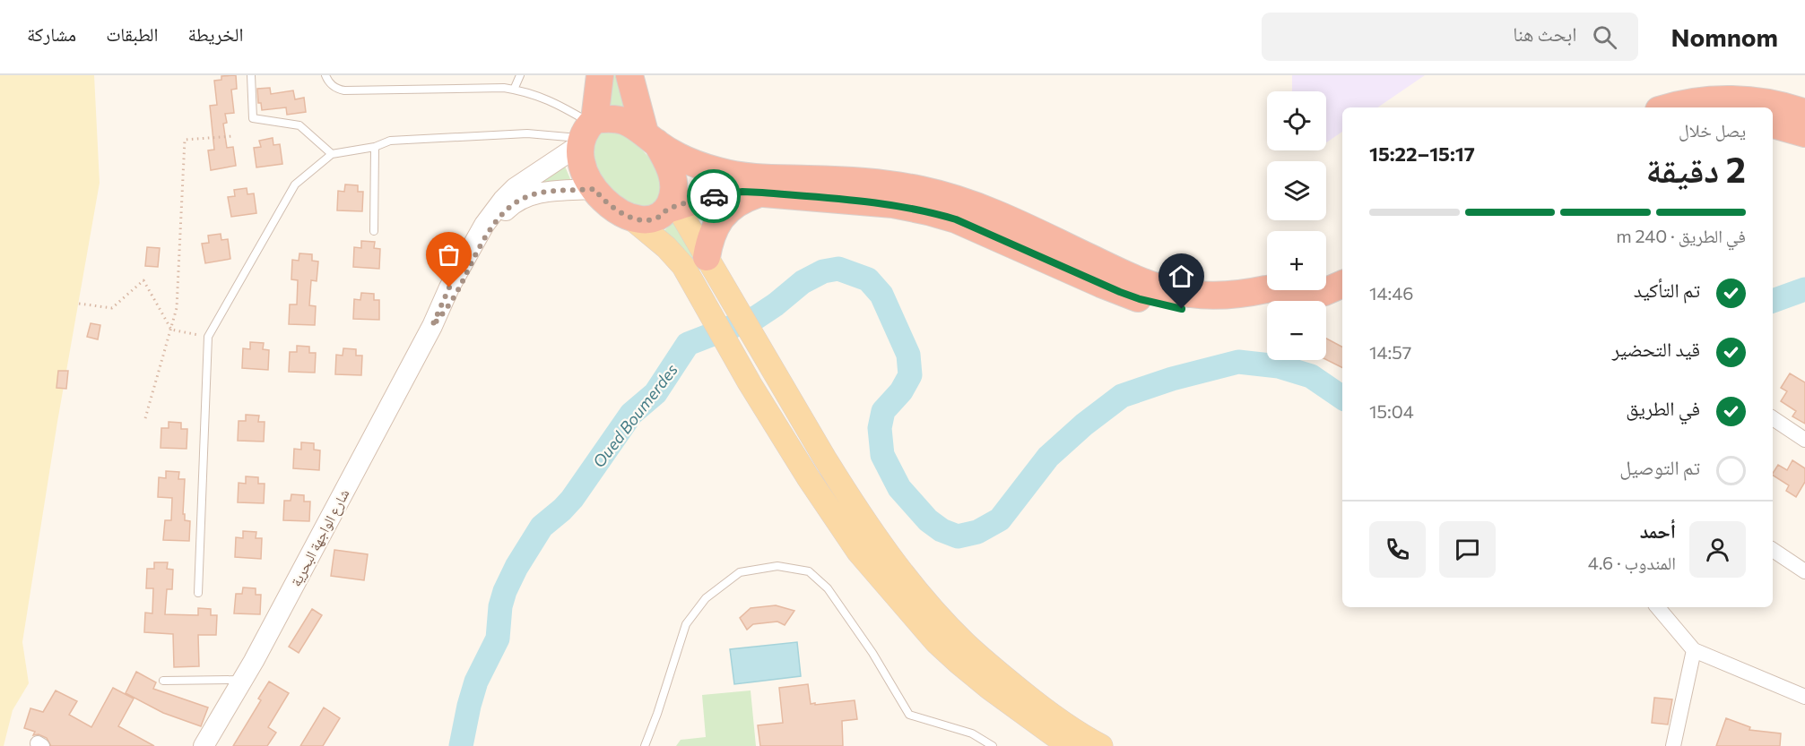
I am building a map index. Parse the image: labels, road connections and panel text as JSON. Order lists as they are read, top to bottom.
{
  "streets": {
    "main road": ["شارع الواجهة البحرية"]
  },
  "water": ["Oued Boumerdes"],
  "page": {
    "header": "Nomnom",
    "search": "ابحث هنا",
    "nav": ["الخريطة", "الطبقات", "مشاركة"],
    "map_buttons": ["+", "−"],
    "heading": ["2 دقيقة", "يصل خلال", "15:17–15:22"],
    "panel": ["أحمد", "المندوب · 4.6"],
    "bar": "في الطريق · 240 m",
    "list": [
      ["تم التأكيد", "14:46"],
      ["قيد التحضير", "14:57"],
      ["في الطريق", "15:04"],
      "تم التوصيل"
    ]
  }
}
